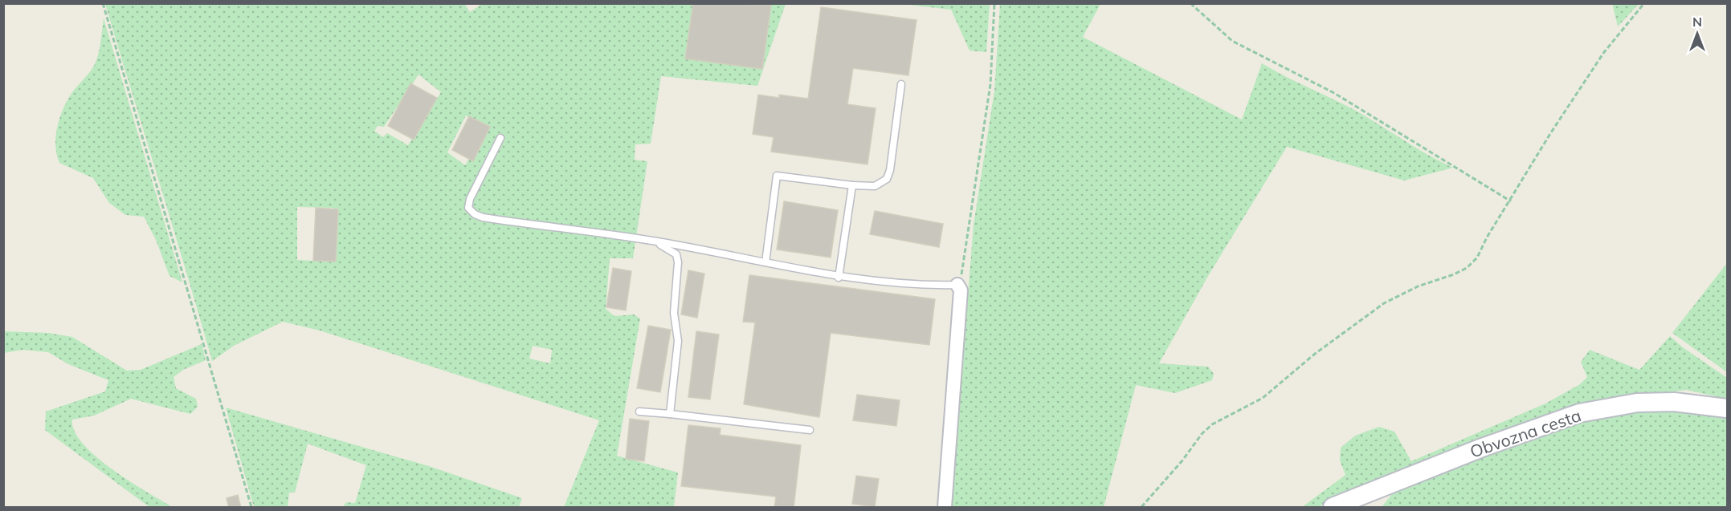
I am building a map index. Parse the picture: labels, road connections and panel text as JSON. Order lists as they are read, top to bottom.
{
  "streets": {
    "street": ["Obvozna cesta"]
  },
  "north": "top"
}
